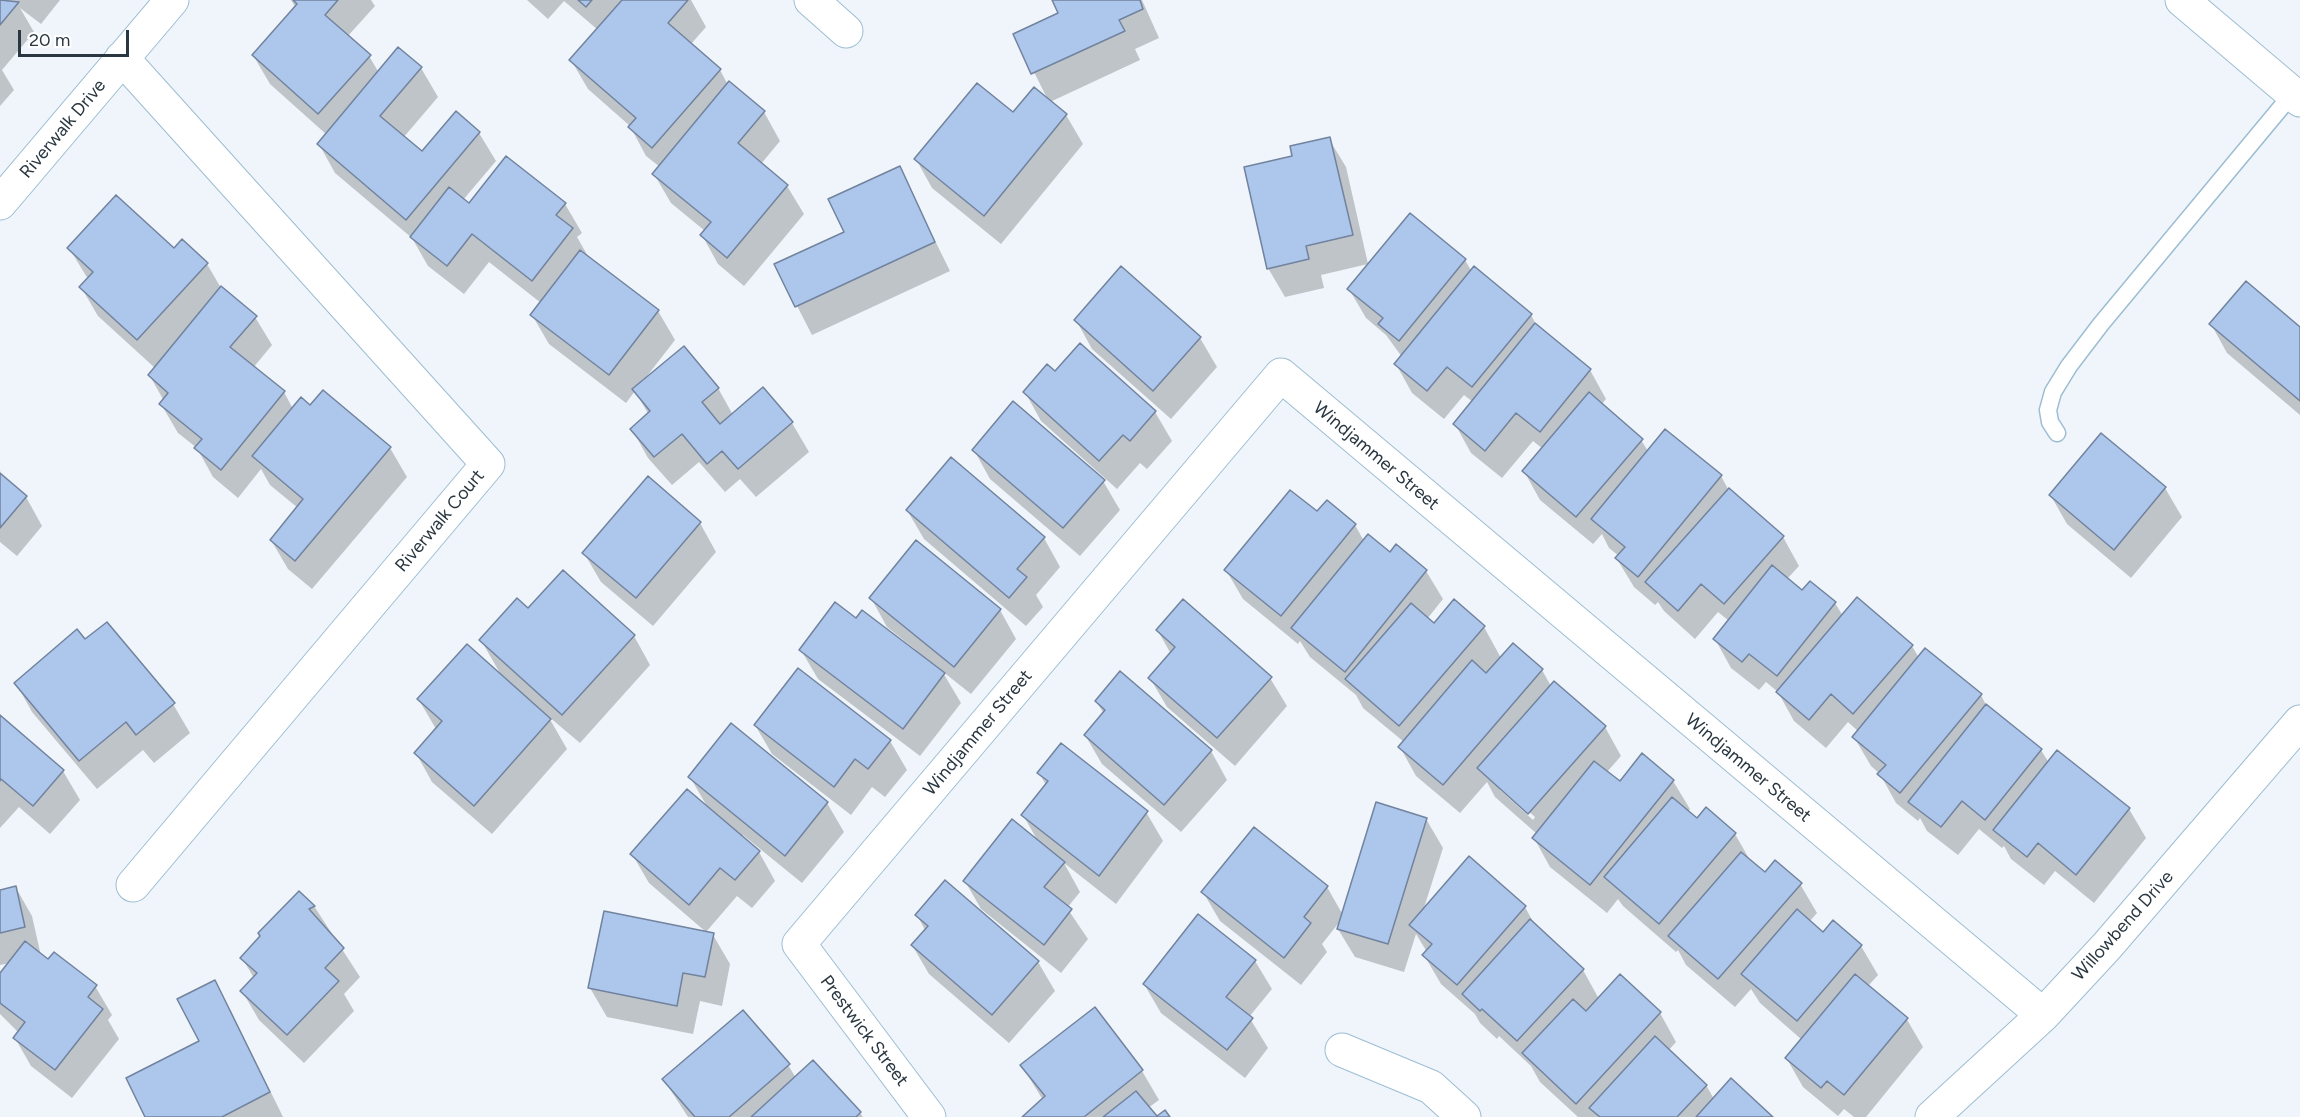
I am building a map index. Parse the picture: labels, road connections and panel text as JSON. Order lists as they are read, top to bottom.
{
  "streets": {
    "street": [
      "Riverwalk Drive",
      "Windjammer Street",
      "Riverwalk Court",
      "Willowbend Drive",
      "Prestwick Street"
    ]
  },
  "crossings": [
    ["Riverwalk Drive", "Riverwalk Court"],
    ["Windjammer Street", "Willowbend Drive"],
    ["Windjammer Street", "Prestwick Street"]
  ],
  "scale_bar": "20 m"
}
